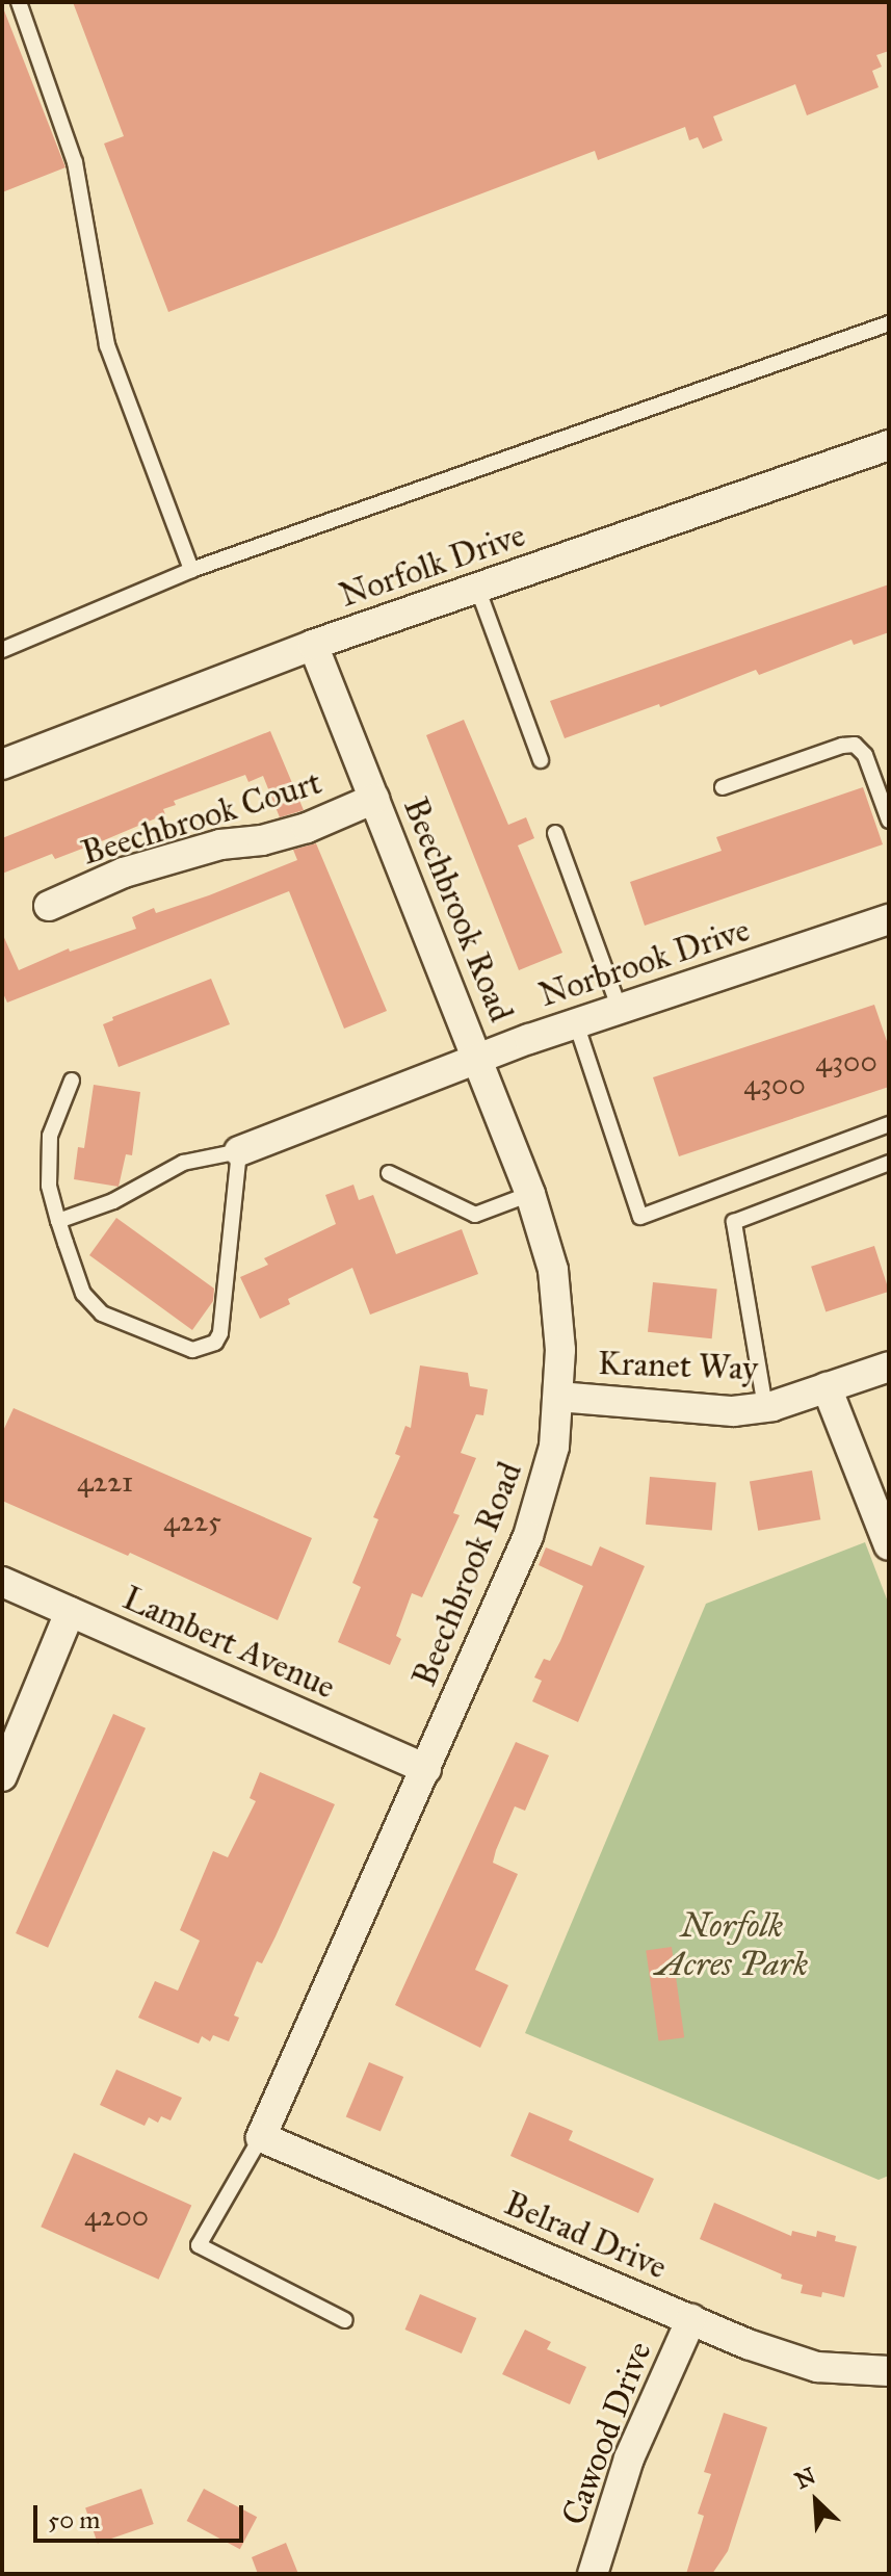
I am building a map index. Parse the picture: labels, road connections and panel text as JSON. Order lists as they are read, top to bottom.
{
  "streets": {
    "street": [
      "Norfolk Drive",
      "Beechbrook Court",
      "Beechbrook Road",
      "Norbrook Drive",
      "Kranet Way",
      "Lambert Avenue",
      "Belrad Drive",
      "Cawood Drive"
    ]
  },
  "crossings": [
    ["Norfolk Drive", "Beechbrook Road"],
    ["Beechbrook Court", "Beechbrook Road"],
    ["Beechbrook Road", "Norbrook Drive"],
    ["Beechbrook Road", "Kranet Way"],
    ["Beechbrook Road", "Lambert Avenue"],
    ["Beechbrook Road", "Belrad Drive"],
    ["Belrad Drive", "Cawood Drive"]
  ],
  "parks": ["Norfolk Acres Park"],
  "house_numbers": [
    "4300",
    "4300",
    "4221",
    "4225",
    "4200"
  ],
  "scale_bar": "50 m",
  "north": "top left"
}
